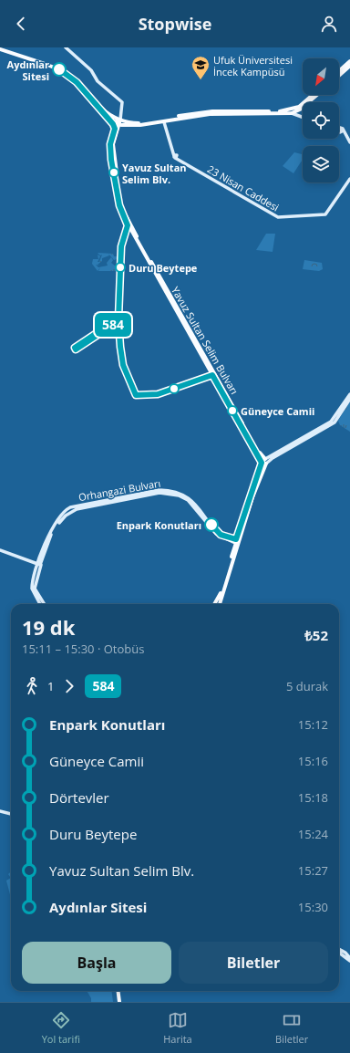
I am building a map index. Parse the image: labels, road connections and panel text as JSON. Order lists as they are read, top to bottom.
{
  "streets": {
    "main road": ["23 Nisan Caddesi", "Yavuz Sultan Selim Bulvarı", "Orhangazi Bulvarı"]
  },
  "places": {
    "other": [
      "Aydınlar Sitesi",
      "Yavuz Sultan Selim Blv.",
      "Duru Beytepe",
      "Güneyce Camii",
      "Enpark Konutları"
    ],
    "school or university": ["Ufuk Üniversitesi İncek Kampüsü"]
  },
  "lines": ["bus line 584"],
  "north": "bottom left",
  "page": {
    "header": "Stopwise",
    "on_map": "584",
    "heading": ["19 dk", "15:11 – 15:30 · Otobüs", "₺52"],
    "legs": ["1", "584", "5 durak"],
    "list": [
      {
        "name": "Enpark Konutları",
        "value": "15:12"
      },
      {
        "name": "Güneyce Camii",
        "value": "15:16"
      },
      {
        "name": "Dörtevler",
        "value": "15:18"
      },
      {
        "name": "Duru Beytepe",
        "value": "15:24"
      },
      {
        "name": "Yavuz Sultan Selim Blv.",
        "value": "15:27"
      },
      {
        "name": "Aydınlar Sitesi",
        "value": "15:30"
      }
    ],
    "buttons": ["Başla", "Biletler"],
    "tabs": ["Yol tarifi", "Harita", "Biletler"]
  }
}
